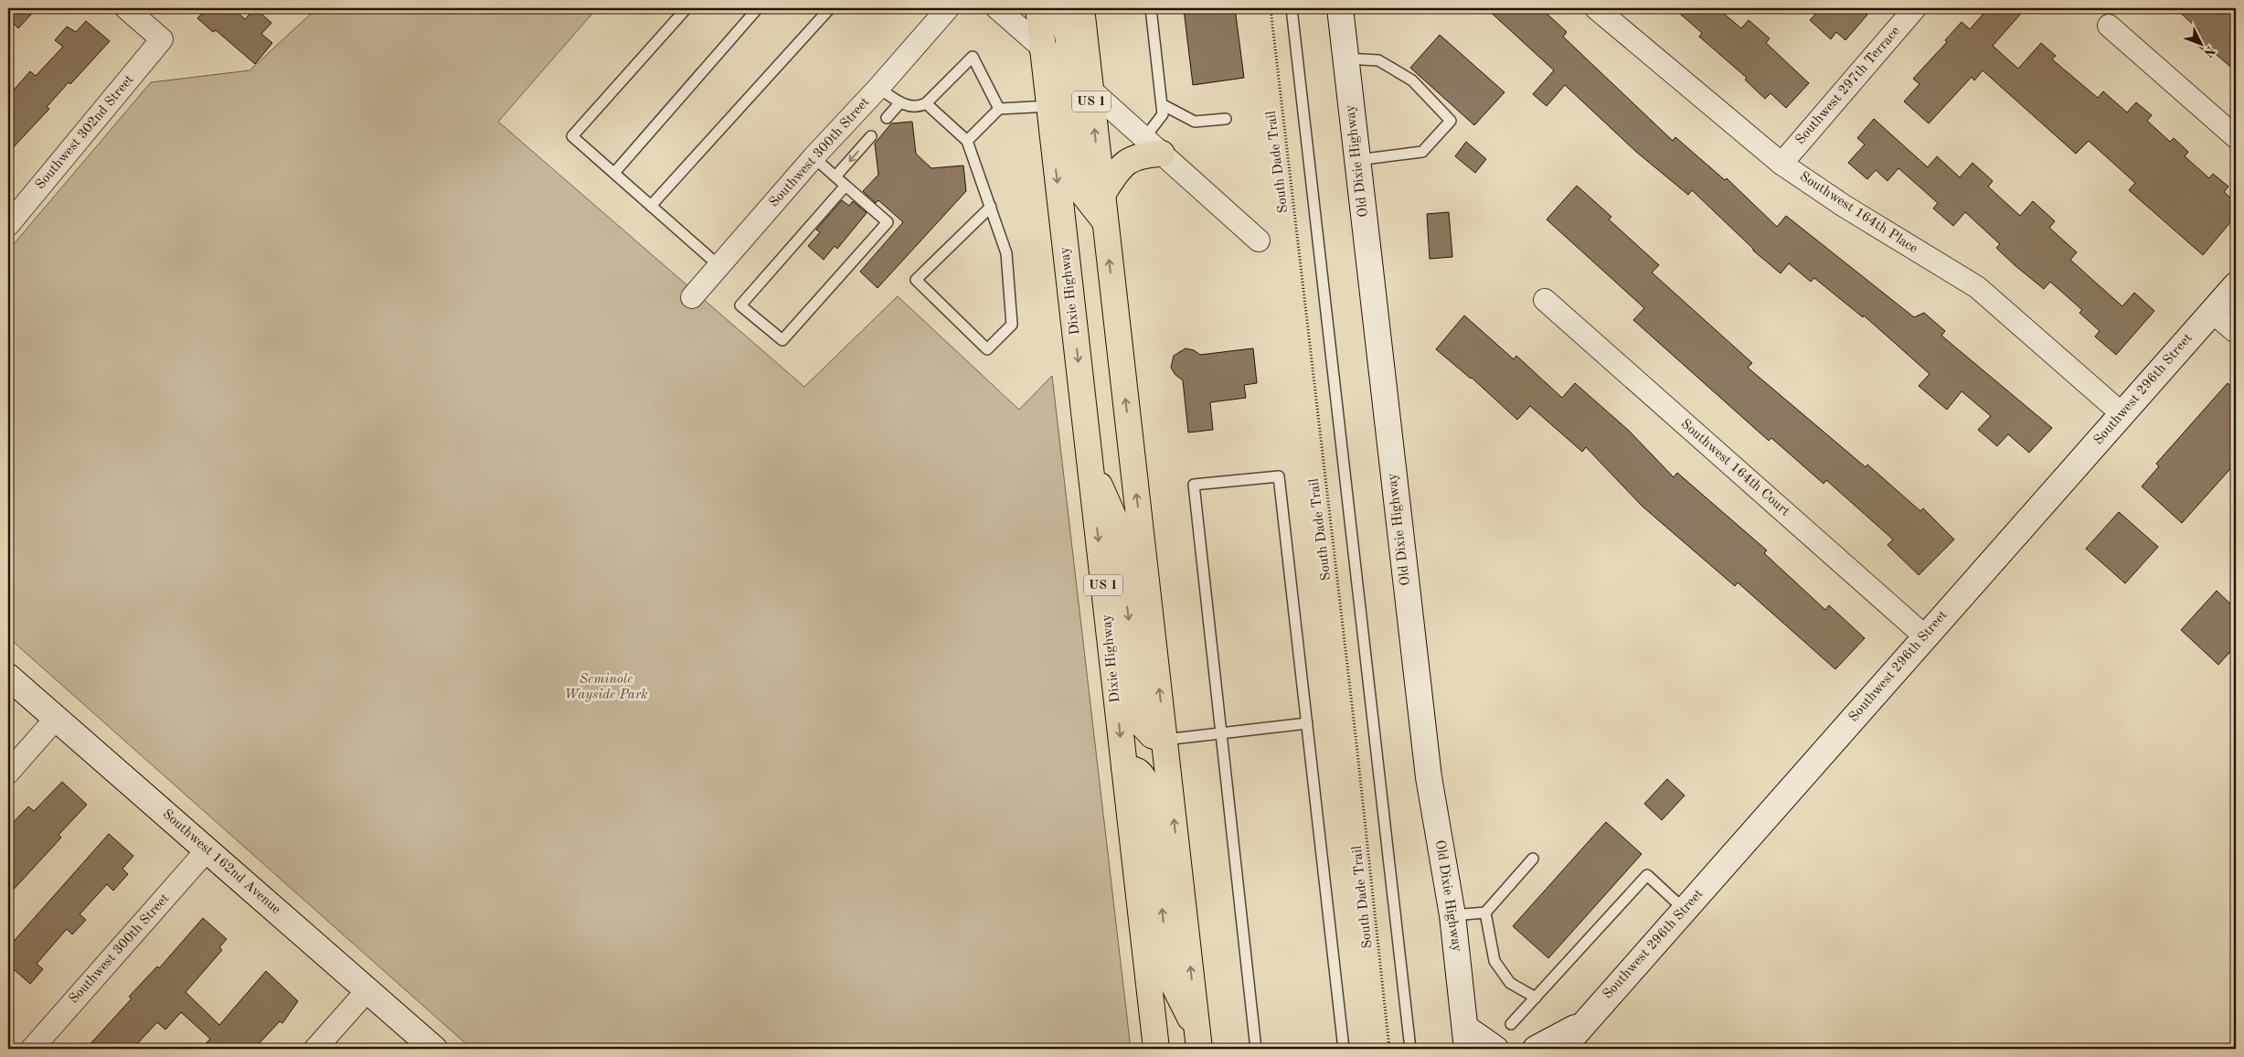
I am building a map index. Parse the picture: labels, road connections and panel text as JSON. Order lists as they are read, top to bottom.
{
  "streets": {
    "highway": ["US 1", "Dixie Highway"],
    "street": [
      "Southwest 297th Terrace",
      "Southwest 302nd Street",
      "Southwest 300th Street",
      "Old Dixie Highway",
      "Southwest 164th Place",
      "Southwest 296th Street",
      "Southwest 164th Court",
      "Southwest 162nd Avenue"
    ],
    "path": ["South Dade Trail"]
  },
  "crossings": [
    ["Southwest 297th Terrace", "Southwest 164th Place"],
    ["US 1", "Dixie Highway"],
    ["Southwest 300th Street", "Southwest 162nd Avenue"],
    ["Southwest 164th Place", "Southwest 296th Street"],
    ["Southwest 296th Street", "Southwest 164th Court"]
  ],
  "parks": ["Seminole Wayside Park"],
  "north": "bottom right"
}
